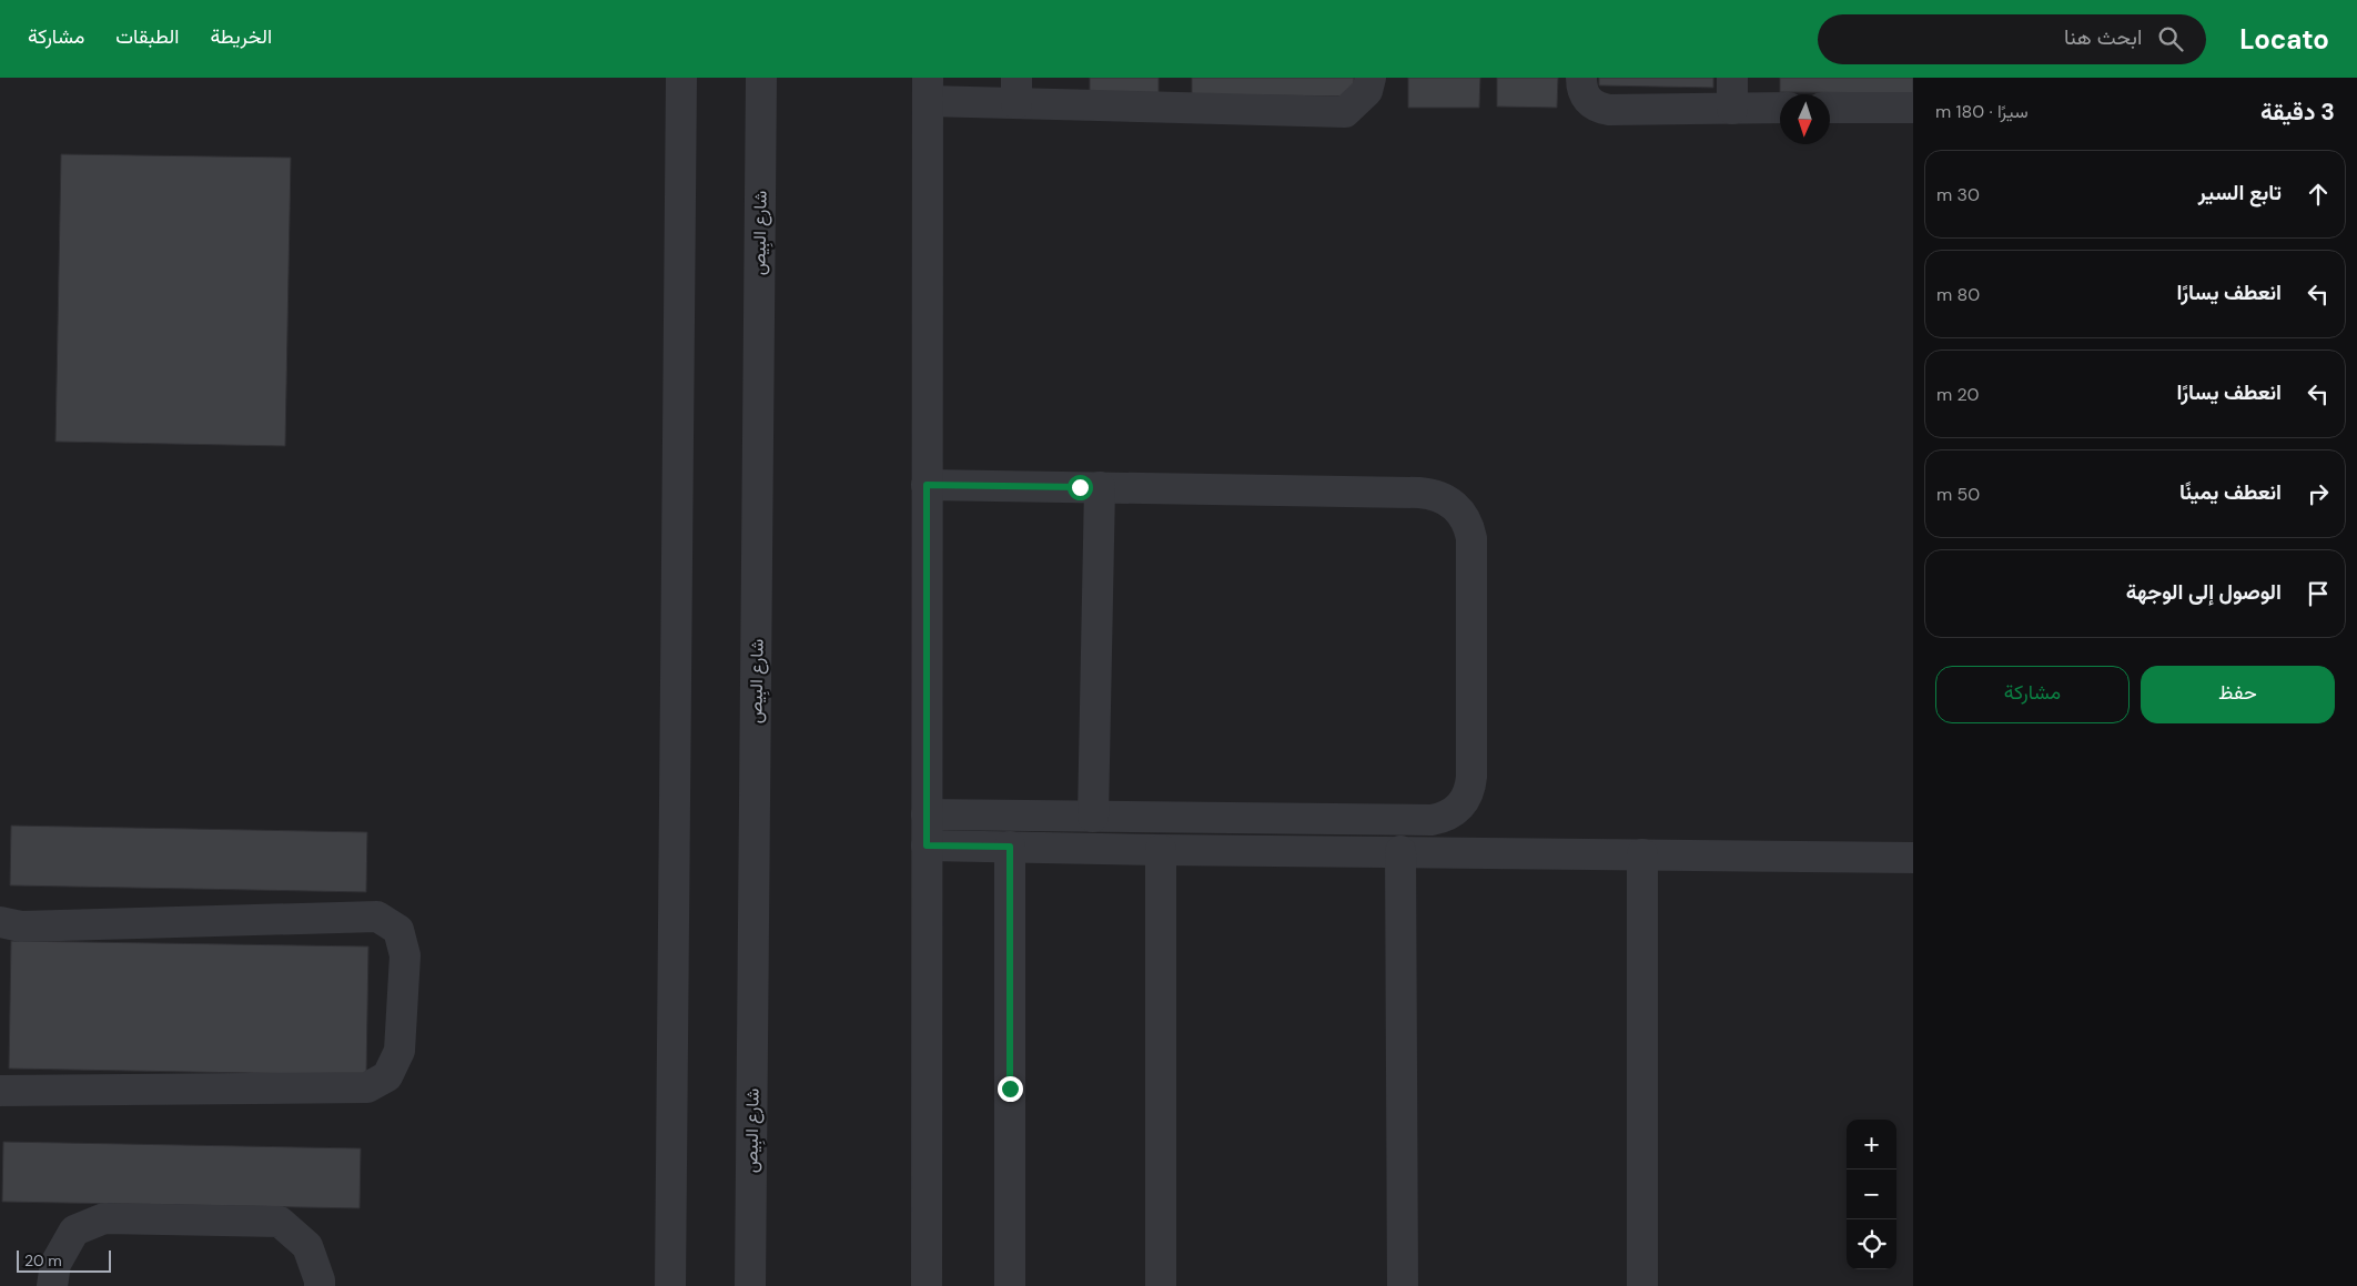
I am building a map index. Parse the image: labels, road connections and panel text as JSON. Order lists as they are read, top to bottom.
{
  "streets": {
    "street": ["شارع البِيص"]
  },
  "scale_bar": "20 m",
  "north": "bottom",
  "page": {
    "header": "Locato",
    "search": "ابحث هنا",
    "nav": ["الخريطة", "الطبقات", "مشاركة"],
    "heading": ["3 دقيقة", "سيرًا · 180 m"],
    "list": [
      ["تابع السير", "30 m"],
      ["انعطف يسارًا", "80 m"],
      ["انعطف يسارًا", "20 m"],
      ["انعطف يمينًا", "50 m"],
      "الوصول إلى الوجهة"
    ],
    "buttons": ["حفظ", "مشاركة"],
    "map_buttons": ["+", "−"],
    "scale": "20 m"
  }
}
